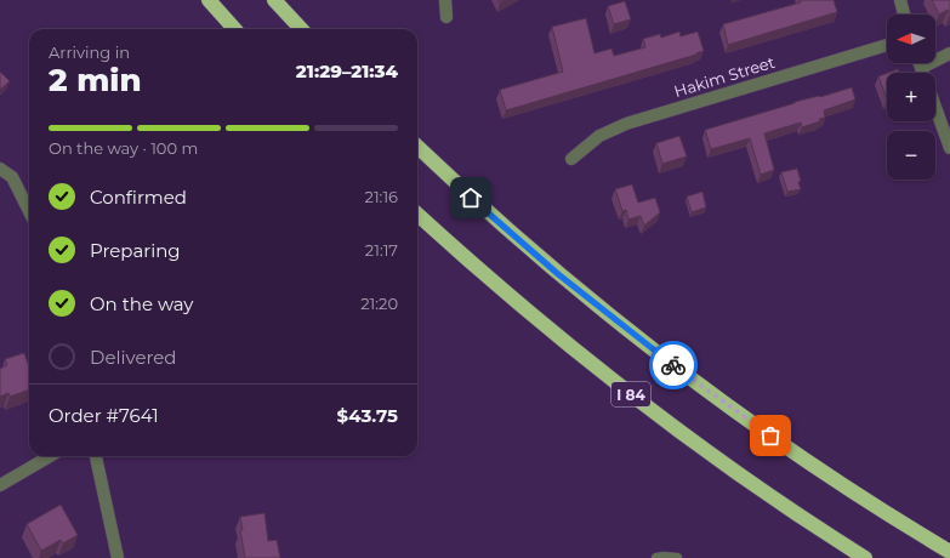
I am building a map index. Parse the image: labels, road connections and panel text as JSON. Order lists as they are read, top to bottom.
{
  "streets": {
    "highway": ["I 84"],
    "street": ["Hakim Street"]
  },
  "north": "left",
  "page": {
    "map_buttons": ["+", "−"],
    "heading": ["2 min", "Arriving in", "21:29–21:34"],
    "panel": ["Order #7641", "$43.75"],
    "bar": "On the way · 100 m",
    "list": [
      ["Confirmed", "21:16"],
      ["Preparing", "21:17"],
      ["On the way", "21:20"],
      "Delivered"
    ]
  }
}
